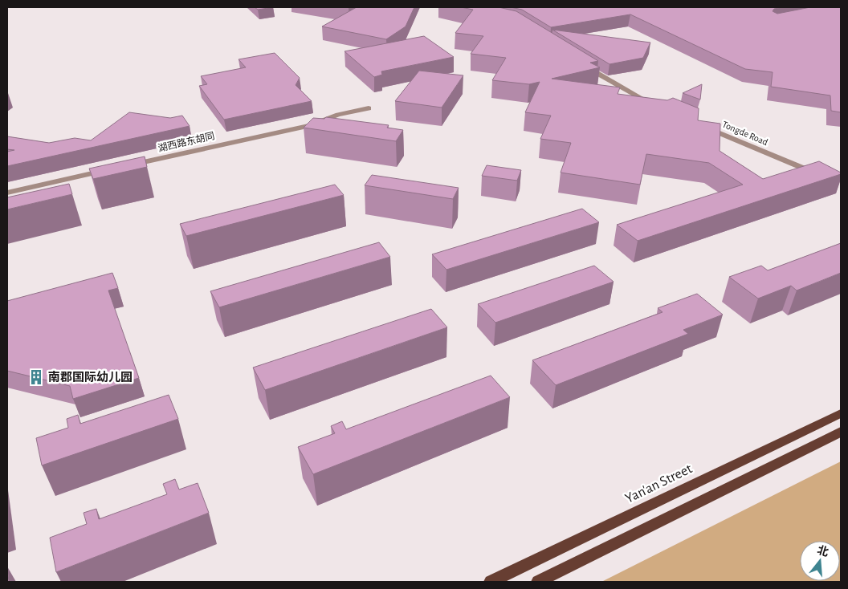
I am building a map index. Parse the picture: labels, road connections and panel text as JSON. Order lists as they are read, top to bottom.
{
  "streets": {
    "main road": ["Yan'an Street"],
    "street": ["Tongde Road", "湖西路东胡同"]
  },
  "places": {
    "building": ["南郡国际幼儿园"]
  },
  "north": "top"
}
